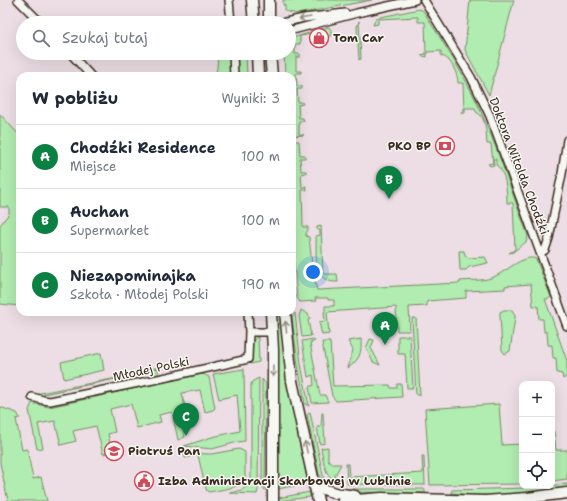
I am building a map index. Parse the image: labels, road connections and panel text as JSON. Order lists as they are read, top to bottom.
{
  "streets": {
    "street": ["Doktora Witolda Chodźki", "Młodej Polski"]
  },
  "places": {
    "shop": ["Tom Car"],
    "bank": ["PKO BP"],
    "school or university": ["Piotruś Pan"],
    "public building": ["Izba Administracji Skarbowej w Lublinie"]
  },
  "page": {
    "search": "Szukaj tutaj",
    "heading": ["W pobliżu", "Wyniki: 3"],
    "list": [
      {
        "mark": "A",
        "name": "Chodźki Residence",
        "note": "Miejsce",
        "value": "100 m"
      },
      {
        "mark": "B",
        "name": "Auchan",
        "note": "Supermarket",
        "value": "100 m"
      },
      {
        "mark": "C",
        "name": "Niezapominajka",
        "note": "Szkoła · Młodej Polski",
        "value": "190 m"
      }
    ],
    "pins": ["B", "A", "C"],
    "map_buttons": ["+", "−"]
  }
}
